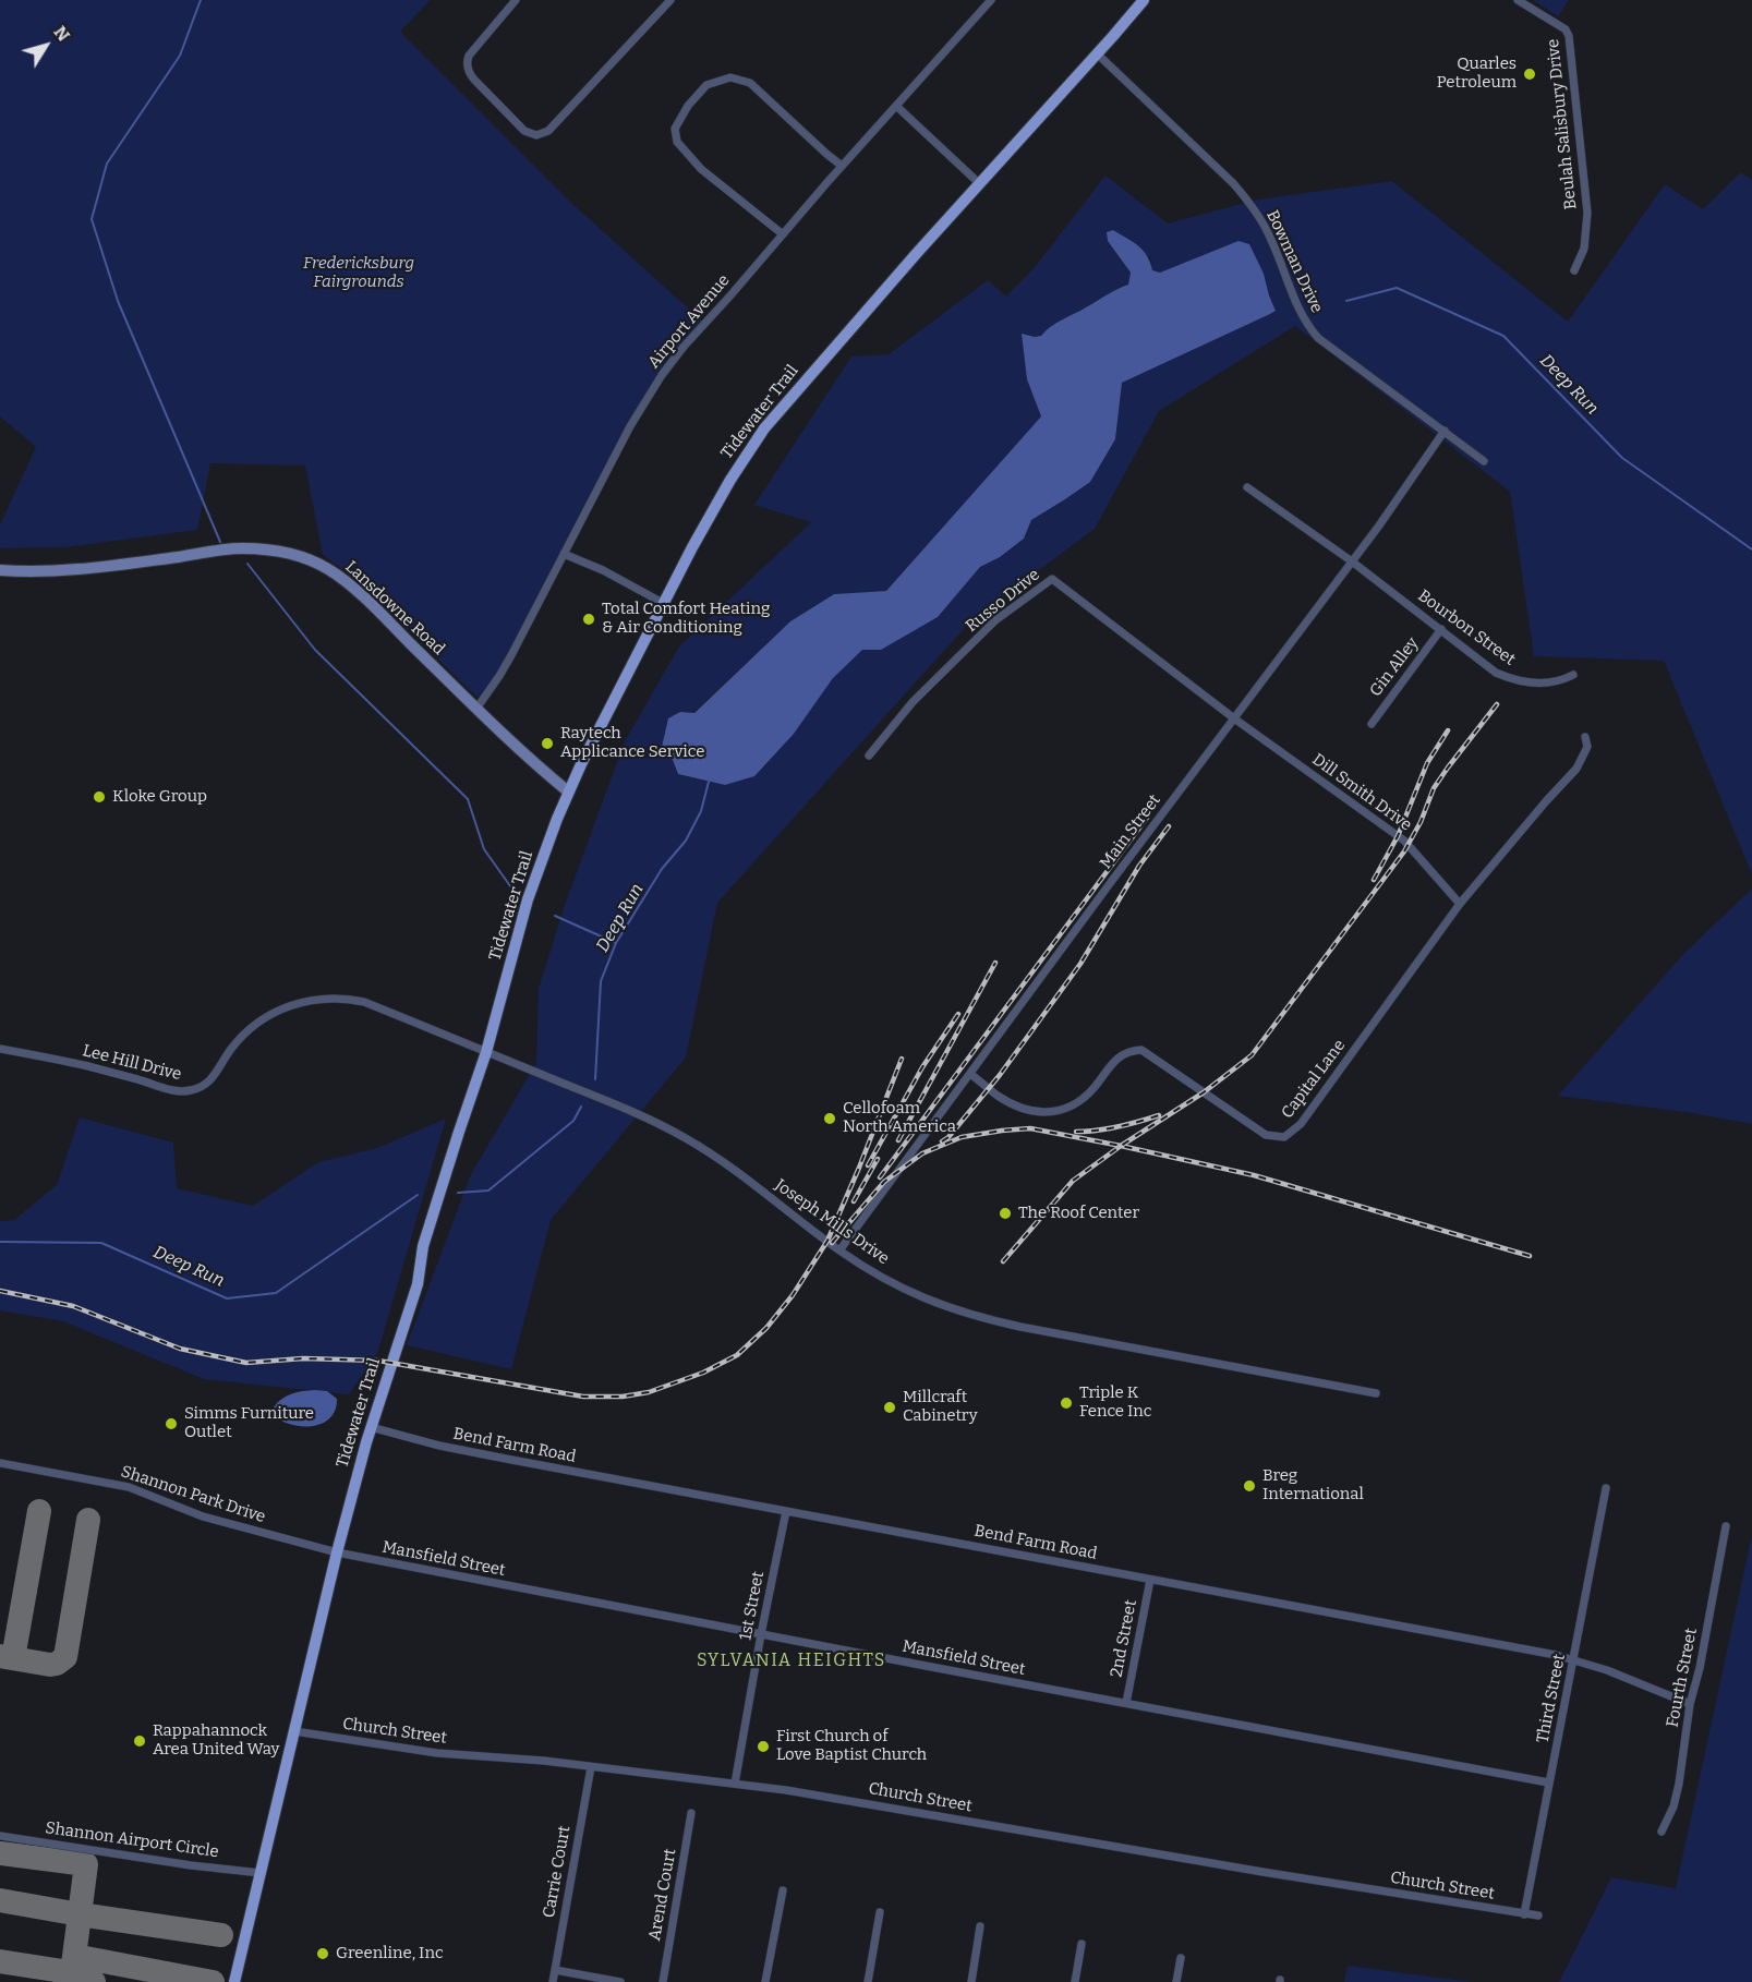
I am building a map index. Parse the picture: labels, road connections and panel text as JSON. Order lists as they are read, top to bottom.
{
  "streets": {
    "main road": ["Tidewater Trail", "Lansdowne Road"],
    "street": [
      "Beulah Salisbury Drive",
      "Bowman Drive",
      "Airport Avenue",
      "Russo Drive",
      "Bourbon Street",
      "Gin Alley",
      "Dill Smith Drive",
      "Main Street",
      "Lee Hill Drive",
      "Capital Lane",
      "Joseph Mills Drive",
      "Bend Farm Road",
      "Shannon Park Drive",
      "Mansfield Street",
      "1st Street",
      "2nd Street",
      "Fourth Street",
      "Third Street",
      "Church Street",
      "Shannon Airport Circle",
      "Carrie Court",
      "Arend Court"
    ]
  },
  "crossings": [
    ["Bowman Drive", "Tidewater Trail"],
    ["Bowman Drive", "Main Street"],
    ["Airport Avenue", "Lansdowne Road"],
    ["Tidewater Trail", "Lansdowne Road"],
    ["Tidewater Trail", "Lee Hill Drive"],
    ["Tidewater Trail", "Joseph Mills Drive"],
    ["Tidewater Trail", "Bend Farm Road"],
    ["Tidewater Trail", "Shannon Park Drive"],
    ["Tidewater Trail", "Mansfield Street"],
    ["Tidewater Trail", "Church Street"],
    ["Tidewater Trail", "Shannon Airport Circle"],
    ["Russo Drive", "Dill Smith Drive"],
    ["Russo Drive", "Main Street"],
    ["Bourbon Street", "Gin Alley"],
    ["Bourbon Street", "Main Street"],
    ["Dill Smith Drive", "Main Street"],
    ["Dill Smith Drive", "Capital Lane"],
    ["Main Street", "Capital Lane"],
    ["Main Street", "Joseph Mills Drive"],
    ["Lee Hill Drive", "Joseph Mills Drive"],
    ["Bend Farm Road", "1st Street"],
    ["Bend Farm Road", "2nd Street"],
    ["Bend Farm Road", "Fourth Street"],
    ["Bend Farm Road", "Third Street"],
    ["Shannon Park Drive", "Mansfield Street"],
    ["Mansfield Street", "1st Street"],
    ["Mansfield Street", "2nd Street"],
    ["Mansfield Street", "Third Street"],
    ["1st Street", "Church Street"],
    ["Third Street", "Church Street"],
    ["Church Street", "Carrie Court"]
  ],
  "districts": ["SYLVANIA HEIGHTS"],
  "water": ["Deep Run"],
  "parks": ["Fredericksburg Fairgrounds"],
  "places": [
    "Quarles Petroleum",
    "Total Comfort Heating & Air Conditioning",
    "Raytech Applicance Service",
    "Kloke Group",
    "Cellofoam North America",
    "The Roof Center",
    "Triple K Fence Inc",
    "Millcraft Cabinetry",
    "Simms Furniture Outlet",
    "Breg International",
    "Rappahannock Area United Way",
    "First Church of Love Baptist Church",
    "Greenline, Inc"
  ],
  "north": "top right"
}
